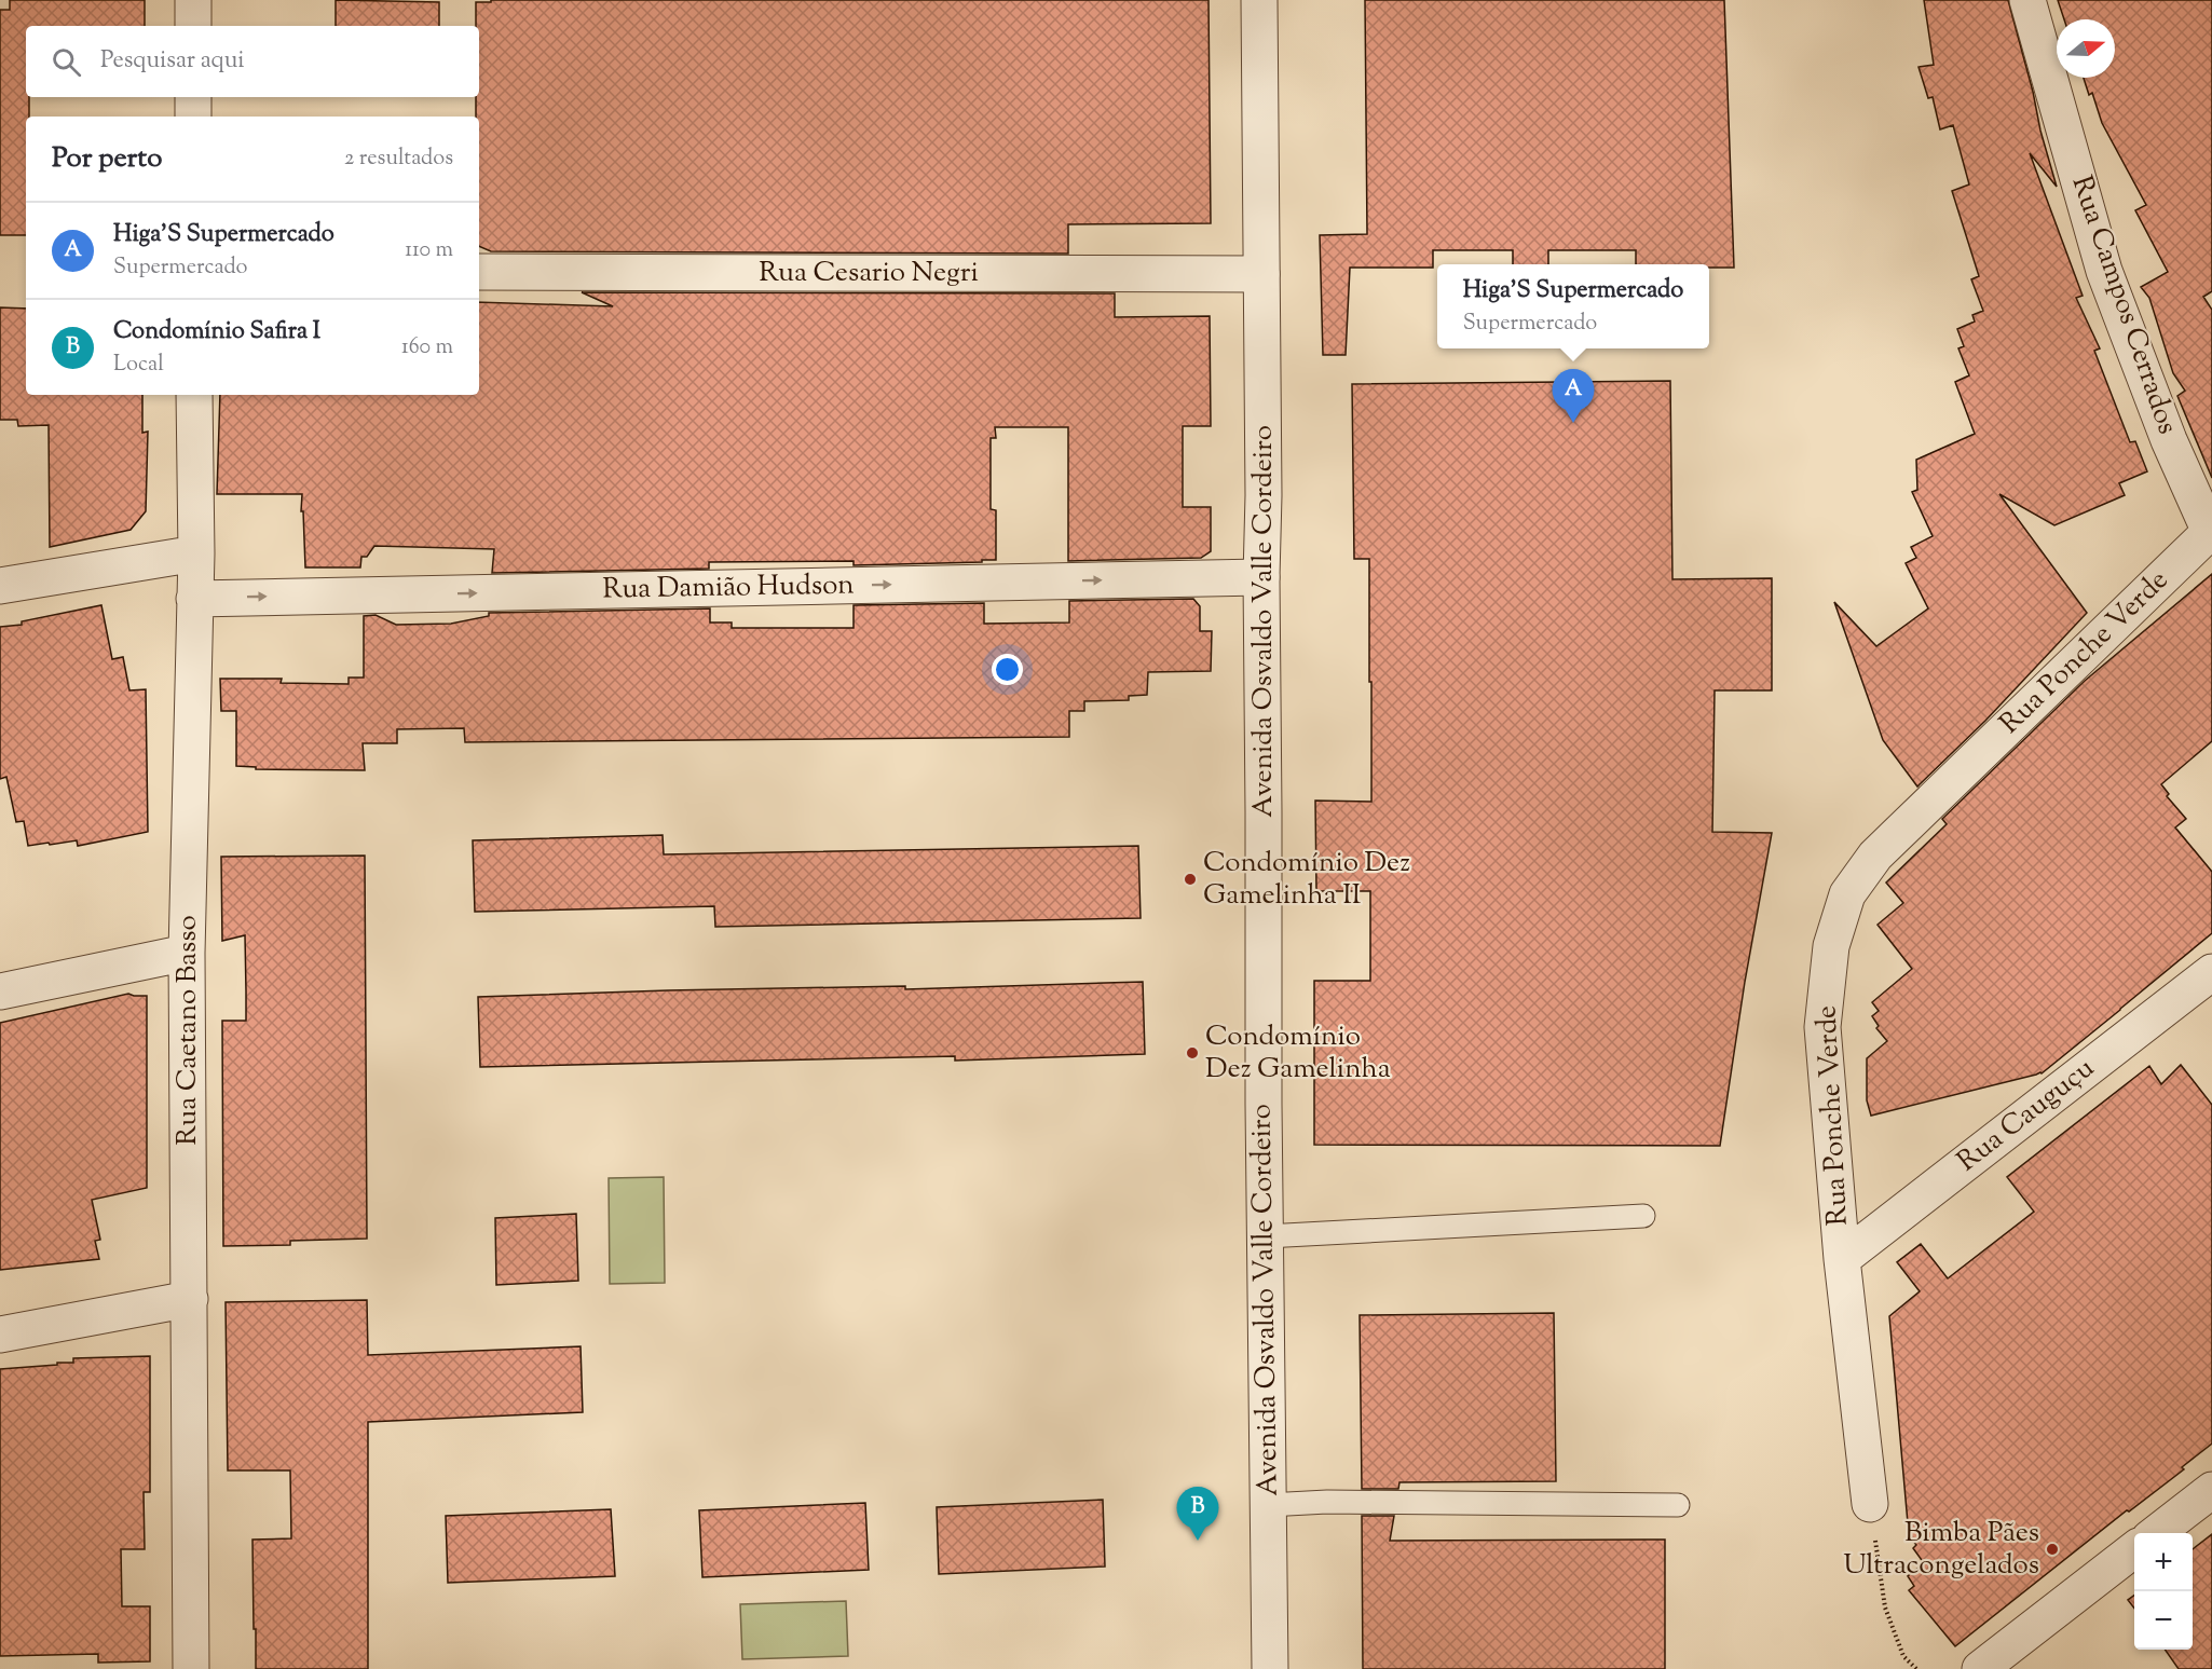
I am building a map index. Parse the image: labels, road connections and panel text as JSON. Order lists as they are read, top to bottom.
{
  "streets": {
    "street": [
      "Rua Cesario Negri",
      "Rua Campos Cerrados",
      "Rua Damião Hudson",
      "Avenida Osvaldo Valle Cordeiro",
      "Rua Ponche Verde",
      "Rua Caetano Basso",
      "Rua Cauguçu"
    ]
  },
  "crossings": [
    ["Rua Cesario Negri", "Avenida Osvaldo Valle Cordeiro"],
    ["Rua Campos Cerrados", "Rua Ponche Verde"],
    ["Rua Damião Hudson", "Avenida Osvaldo Valle Cordeiro"],
    ["Rua Damião Hudson", "Rua Caetano Basso"],
    ["Rua Ponche Verde", "Rua Cauguçu"]
  ],
  "one_way": ["Rua Damião Hudson"],
  "places": ["Condomínio Dez Gamelinha II", "Condomínio Dez Gamelinha", "Bimba Pães Ultracongelados"],
  "north": "right",
  "page": {
    "search": "Pesquisar aqui",
    "heading": ["Por perto", "2 resultados"],
    "list": [
      {
        "mark": "A",
        "name": "Higa'S Supermercado",
        "note": "Supermercado",
        "value": "110 m"
      },
      {
        "mark": "B",
        "name": "Condomínio Safira I",
        "note": "Local",
        "value": "160 m"
      }
    ],
    "popup": ["Higa'S Supermercado", "Supermercado"],
    "pins": ["A", "B"],
    "map_buttons": ["+", "−"]
  }
}
